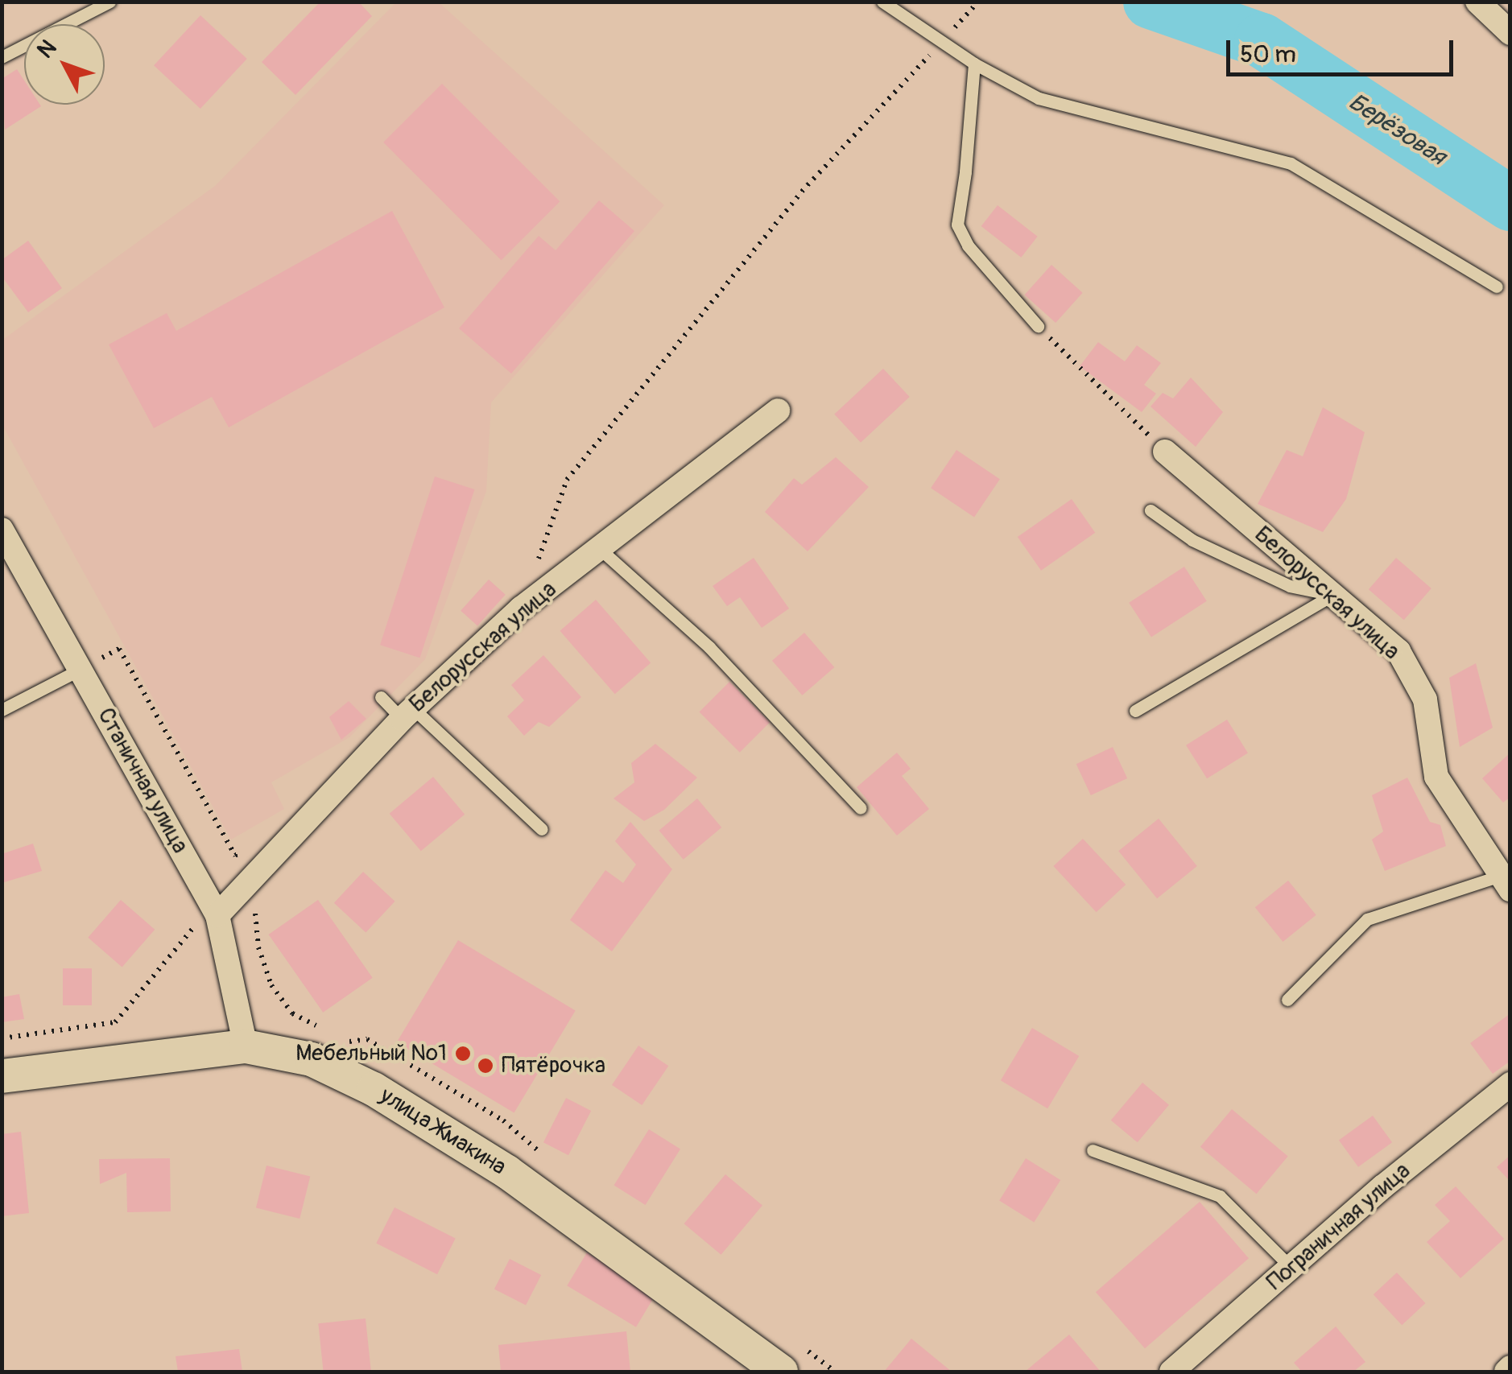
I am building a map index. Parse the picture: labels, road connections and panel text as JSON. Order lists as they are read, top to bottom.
{
  "streets": {
    "street": [
      "Белорусская улица",
      "Станичная улица",
      "улица Жмакина",
      "Пограничная улица"
    ]
  },
  "crossings": [
    ["Белорусская улица", "Станичная улица"],
    ["Станичная улица", "улица Жмакина"]
  ],
  "water": ["Берёзовая"],
  "places": ["Мебельный №1", "Пятёрочка"],
  "scale_bar": "50 m",
  "north": "top left"
}
